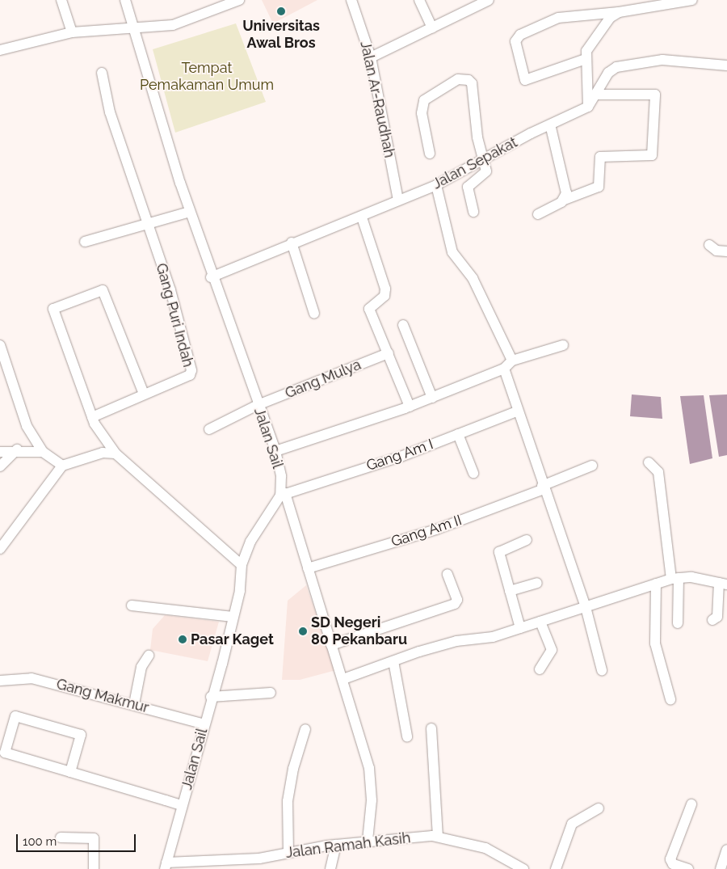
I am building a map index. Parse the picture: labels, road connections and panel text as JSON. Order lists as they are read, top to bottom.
{
  "streets": {
    "street": [
      "Jalan Ar-Raudhah",
      "Jalan Sepakat",
      "Gang Puri Indah",
      "Gang Mulya",
      "Jalan Sail",
      "Gang Am I",
      "Gang Am II",
      "Gang Makmur",
      "Jalan Ramah Kasih"
    ]
  },
  "crossings": [
    ["Jalan Ar-Raudhah", "Jalan Sepakat"],
    ["Jalan Sepakat", "Jalan Sail"],
    ["Gang Mulya", "Jalan Sail"],
    ["Jalan Sail", "Gang Am I"],
    ["Jalan Sail", "Gang Makmur"],
    ["Jalan Sail", "Jalan Ramah Kasih"]
  ],
  "parks": ["Tempat Pemakaman Umum"],
  "places": ["Universitas Awal Bros", "SD Negeri 80 Pekanbaru", "Pasar Kaget"],
  "scale_bar": "100 m"
}
